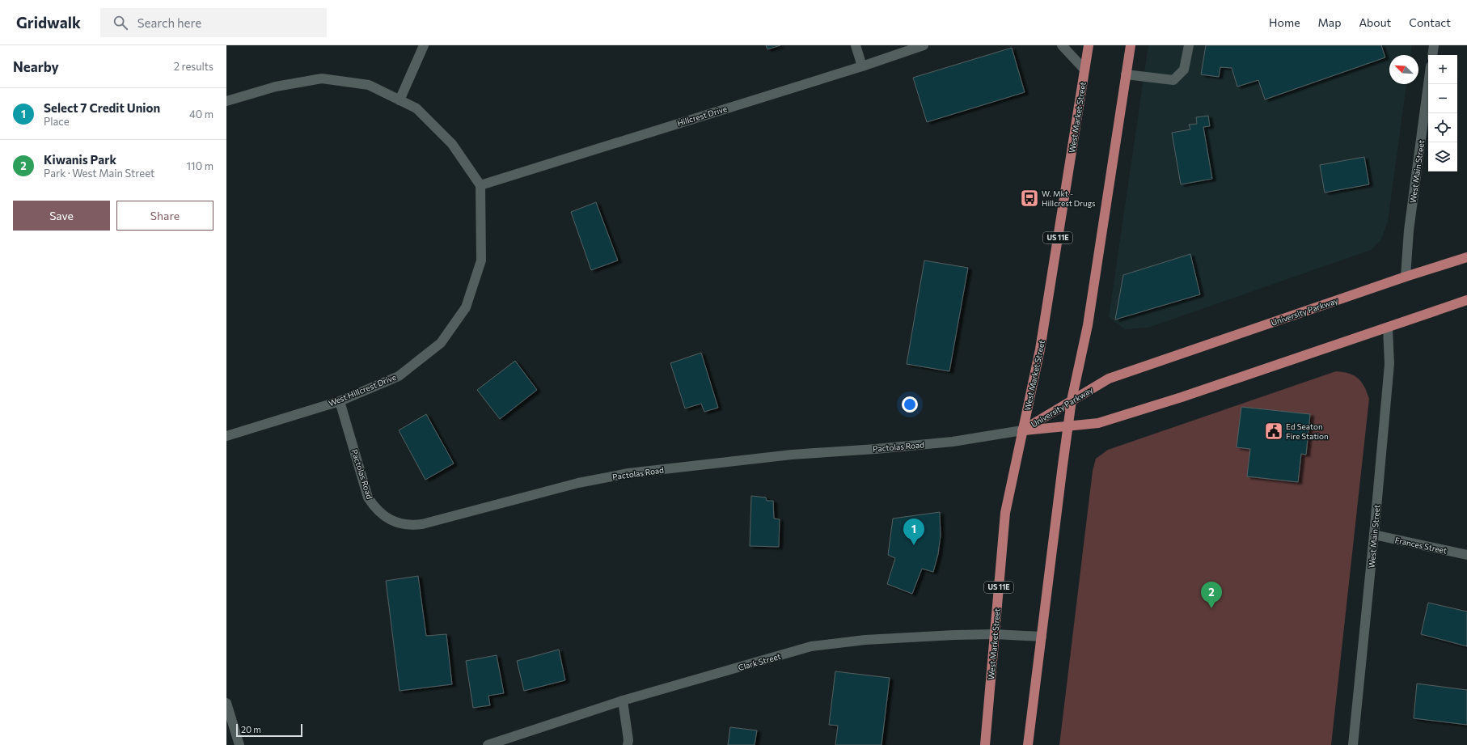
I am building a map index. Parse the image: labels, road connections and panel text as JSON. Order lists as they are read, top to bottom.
{
  "streets": {
    "main road": ["West Market Street", "US 11E", "University Parkway"],
    "street": [
      "Hillcrest Drive",
      "West Main Street",
      "West Hillcrest Drive",
      "Pactolas Road",
      "Frances Street",
      "Clark Street"
    ]
  },
  "crossings": [
    ["Hillcrest Drive", "West Hillcrest Drive"],
    ["West Market Street", "University Parkway"],
    ["West Market Street", "Pactolas Road"],
    ["West Market Street", "Clark Street"],
    ["West Main Street", "University Parkway"],
    ["West Main Street", "Frances Street"],
    ["University Parkway", "Pactolas Road"],
    ["West Hillcrest Drive", "Pactolas Road"]
  ],
  "places": {
    "bus stop": ["W. Mkt - Hillcrest Drugs"],
    "public building": ["Ed Seaton Fire Station"]
  },
  "scale_bar": "20 m",
  "north": "top left",
  "page": {
    "header": "Gridwalk",
    "search": "Search here",
    "nav": [
      "Home",
      "Map",
      "About",
      "Contact"
    ],
    "heading": ["Nearby", "2 results"],
    "map_buttons": ["+", "−"],
    "list": [
      {
        "mark": "1",
        "name": "Select 7 Credit Union",
        "note": "Place",
        "value": "40 m"
      },
      {
        "mark": "2",
        "name": "Kiwanis Park",
        "note": "Park · West Main Street",
        "value": "110 m"
      }
    ],
    "buttons": ["Save", "Share"],
    "pins": ["1", "2"],
    "scale": "20 m"
  }
}
